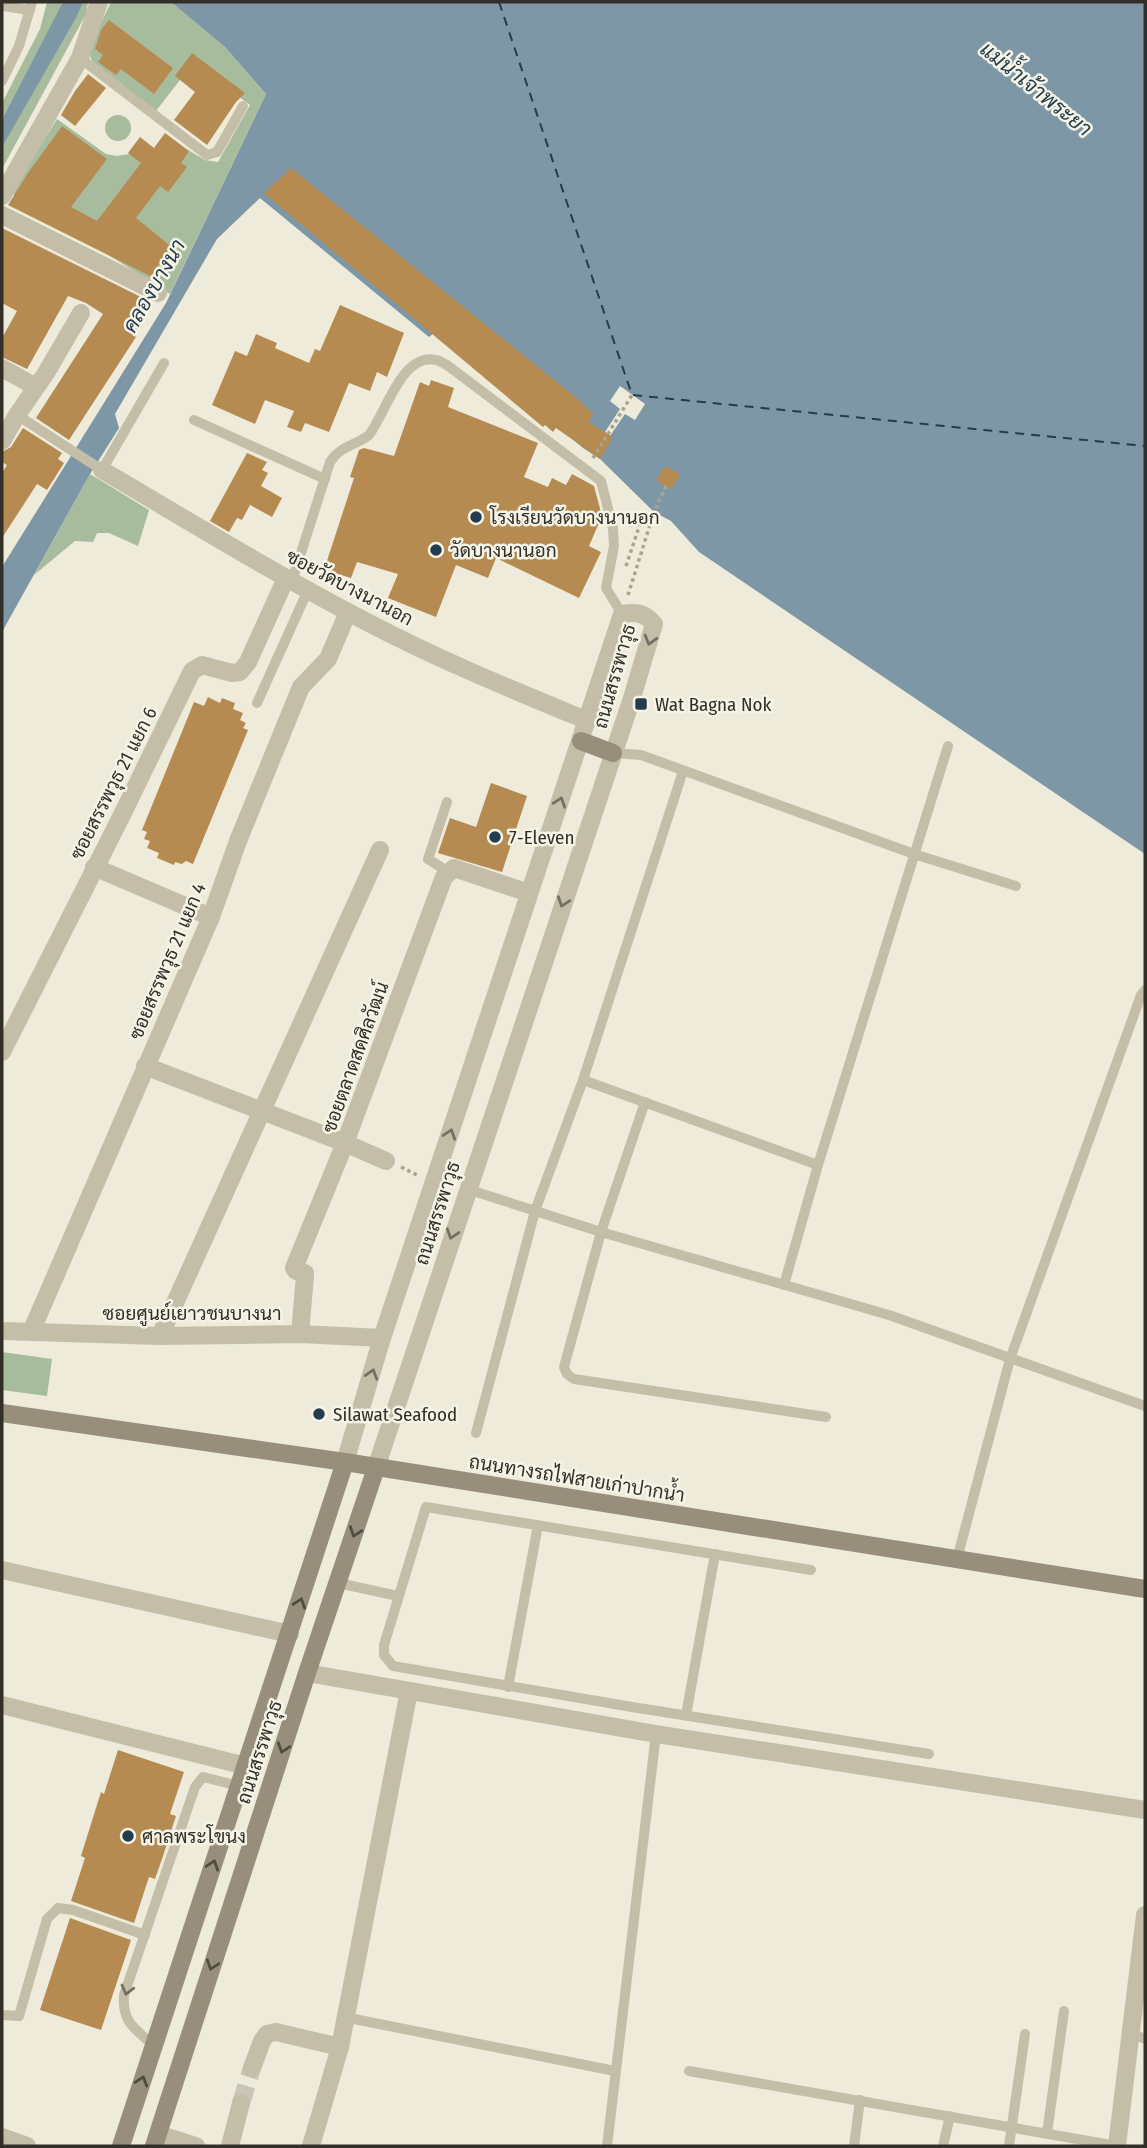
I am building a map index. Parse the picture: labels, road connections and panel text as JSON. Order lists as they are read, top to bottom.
{
  "streets": {
    "main road": ["ถนนสรรพาวุธ", "ถนนทางรถไฟสายเก่าปากน้ำ"],
    "street": [
      "ซอยวัดบางนานอก",
      "ซอยสรรพวุธ 21 แยก 6",
      "ซอยสรรพวุธ 21 แยก 4",
      "ซอยตลาดสดศิลวัฒน์",
      "ซอยศูนย์เยาวชนบางนา"
    ]
  },
  "crossings": [
    ["ซอยวัดบางนานอก", "ถนนสรรพาวุธ"],
    ["ซอยวัดบางนานอก", "ซอยสรรพวุธ 21 แยก 6"],
    ["ซอยวัดบางนานอก", "ซอยสรรพวุธ 21 แยก 4"],
    ["ถนนสรรพาวุธ", "ซอยศูนย์เยาวชนบางนา"],
    ["ถนนสรรพาวุธ", "ถนนทางรถไฟสายเก่าปากน้ำ"],
    ["ซอยสรรพวุธ 21 แยก 4", "ซอยศูนย์เยาวชนบางนา"],
    ["ซอยตลาดสดศิลวัฒน์", "ซอยศูนย์เยาวชนบางนา"]
  ],
  "water": ["แม่น้ำเจ้าพระยา", "คลองบางนา"],
  "places": {
    "other": [
      "โรงเรียนวัดบางนานอก",
      "วัดบางนานอก",
      "7-Eleven",
      "Silawat Seafood",
      "ศาลพระโขนง"
    ],
    "transit": ["Wat Bagna Nok"]
  }
}
